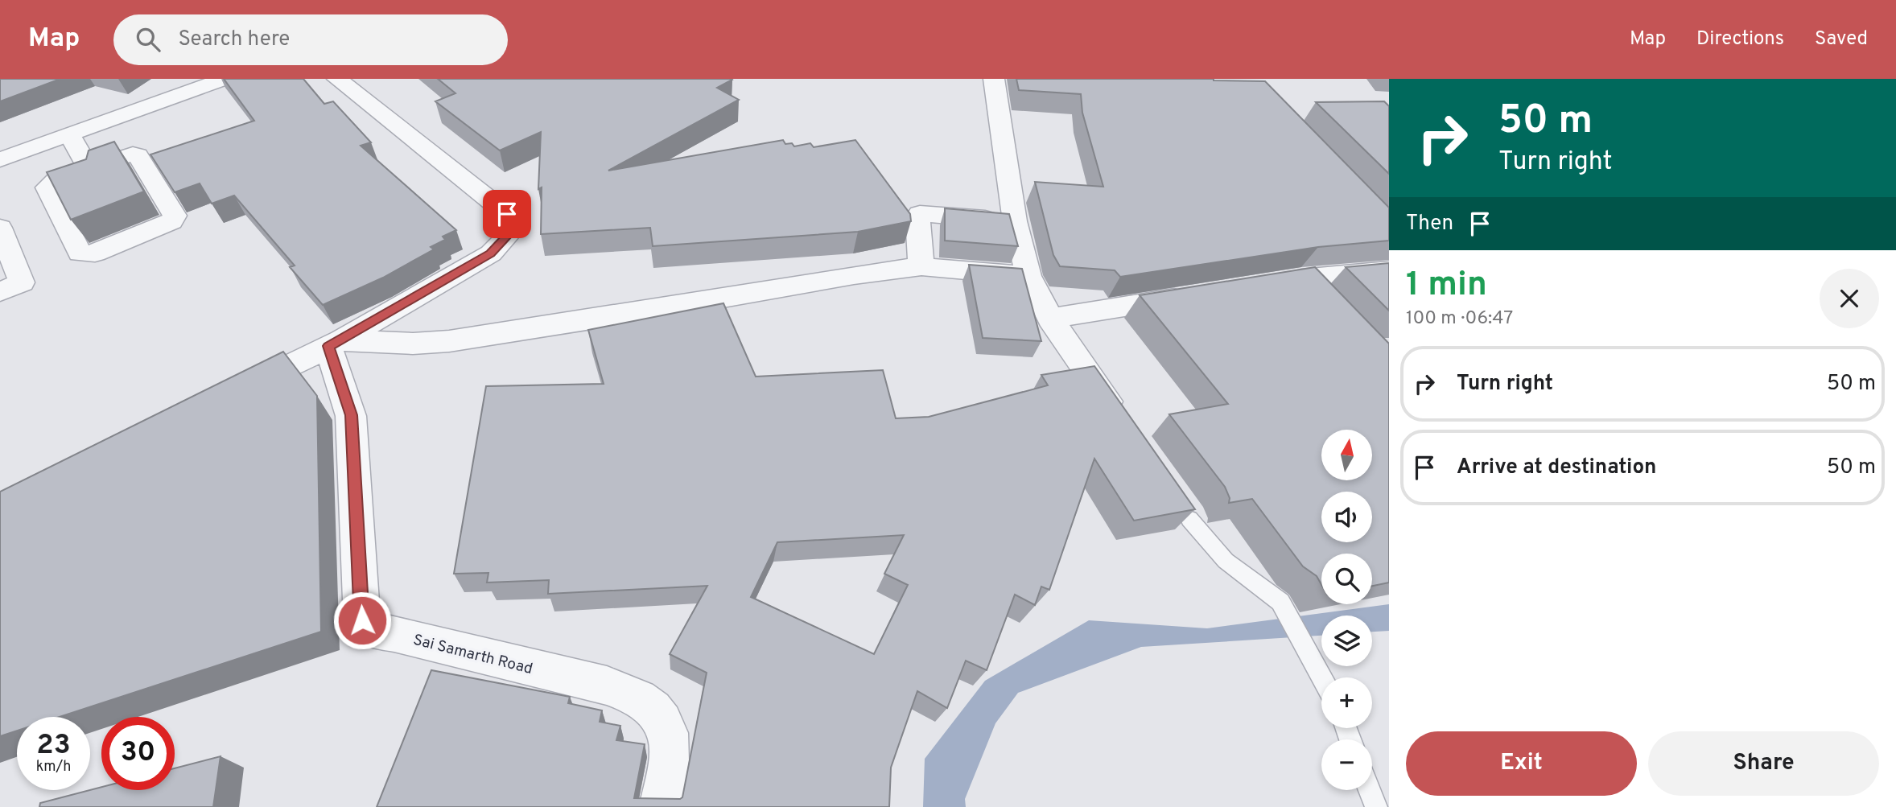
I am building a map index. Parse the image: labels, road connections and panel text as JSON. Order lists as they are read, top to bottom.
{
  "streets": {
    "street": ["Sai Samarth Road"]
  },
  "north": "top",
  "page": {
    "header": "Map",
    "search": "Search here",
    "nav": ["Map", "Directions", "Saved"],
    "turn": ["50 m", "Turn right"],
    "then": "Then",
    "heading": ["1 min", "100 m · 06:47"],
    "list": [
      {
        "name": "Turn right",
        "value": "50 m"
      },
      {
        "name": "Arrive at destination",
        "value": "50 m"
      }
    ],
    "map_buttons": ["+", "−"],
    "speed": "23 km/h",
    "limit": "30",
    "buttons": ["Exit", "Share"]
  }
}
